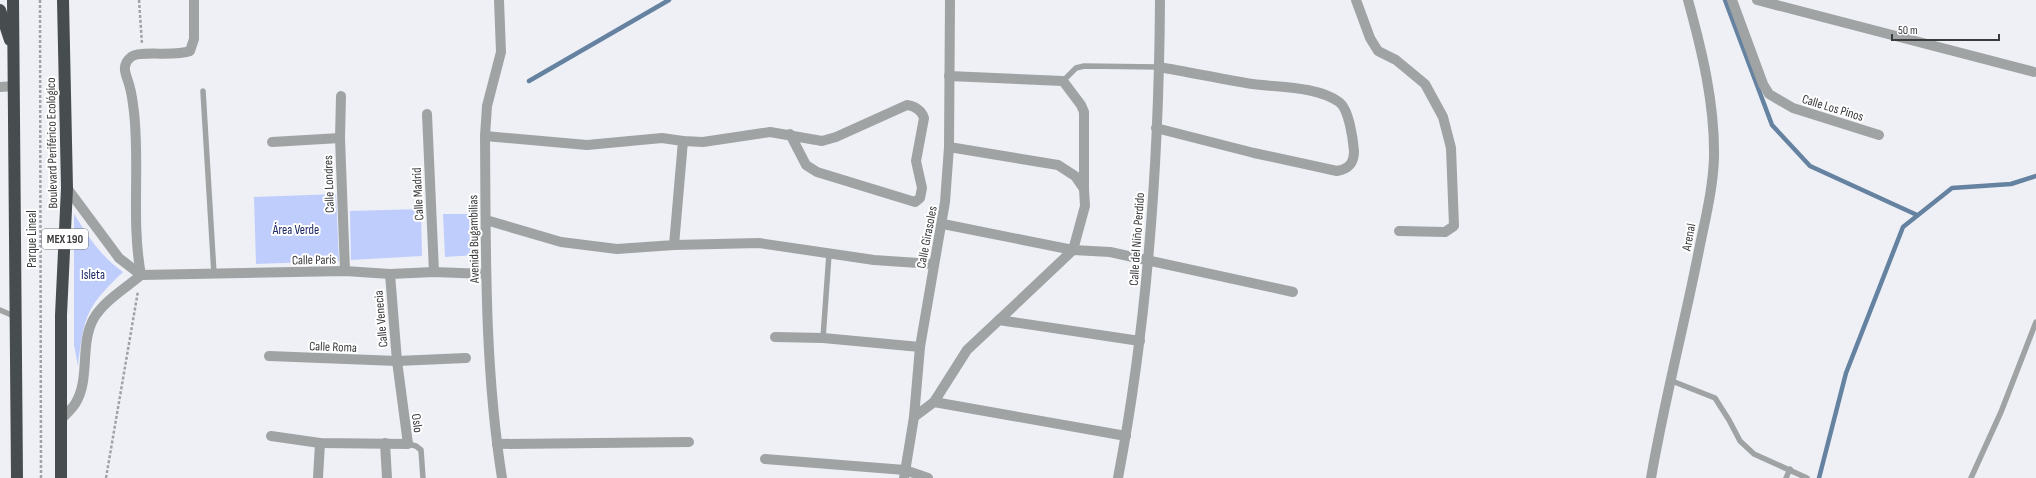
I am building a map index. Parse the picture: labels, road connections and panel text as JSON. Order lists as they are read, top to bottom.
{
  "streets": {
    "highway": ["Boulevard Periférico Ecológico", "MEX 190"],
    "street": [
      "Calle Los Pinos",
      "Calle Londres",
      "Calle Madrid",
      "Calle Girasoles",
      "Arenal",
      "Avenida Bugambilias",
      "Calle del Niño Perdido",
      "Calle París",
      "Calle Venecia",
      "Calle Roma",
      "Oslo"
    ],
    "path": ["Parque Lineal"]
  },
  "crossings": [
    ["Calle Londres", "Calle París"],
    ["Calle Madrid", "Calle París"],
    ["Avenida Bugambilias", "Calle París"],
    ["Calle París", "Calle Venecia"],
    ["Calle Venecia", "Calle Roma"],
    ["Calle Venecia", "Oslo"],
    ["Calle Roma", "Oslo"]
  ],
  "parks": ["Área Verde", "Isleta"],
  "scale_bar": "50 m"
}
